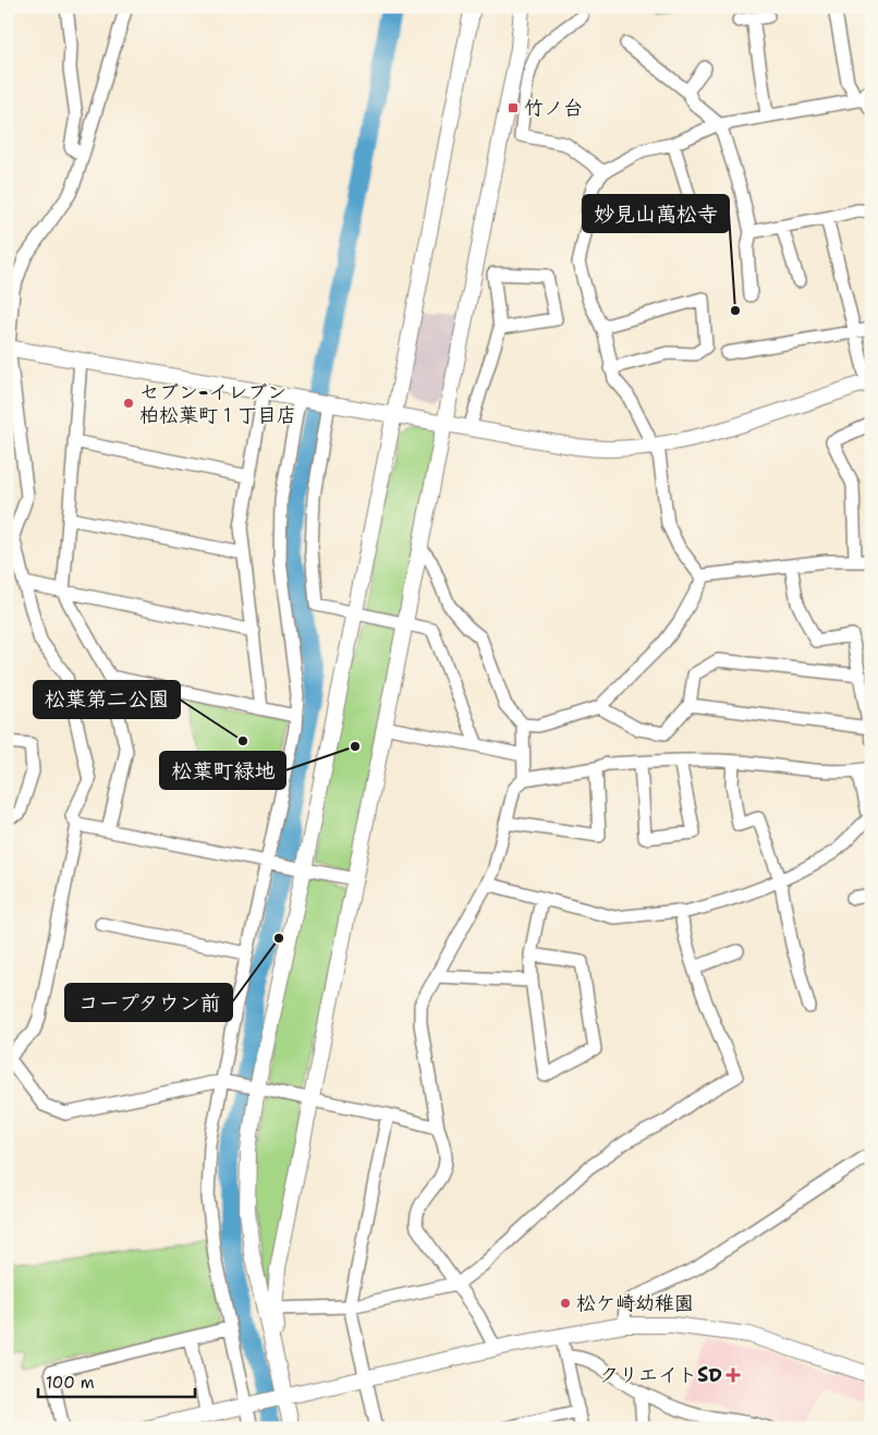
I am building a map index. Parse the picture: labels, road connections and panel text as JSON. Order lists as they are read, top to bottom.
{
  "places": {
    "transit": ["竹ノ台"],
    "other": [
      "妙見山萬松寺",
      "セブン-イレブン 柏松葉町１丁目店",
      "松葉第二公園",
      "松葉町緑地",
      "コープタウン前",
      "松ケ崎幼稚園"
    ],
    "health": ["クリエイトSD"]
  },
  "scale_bar": "100 m"
}
